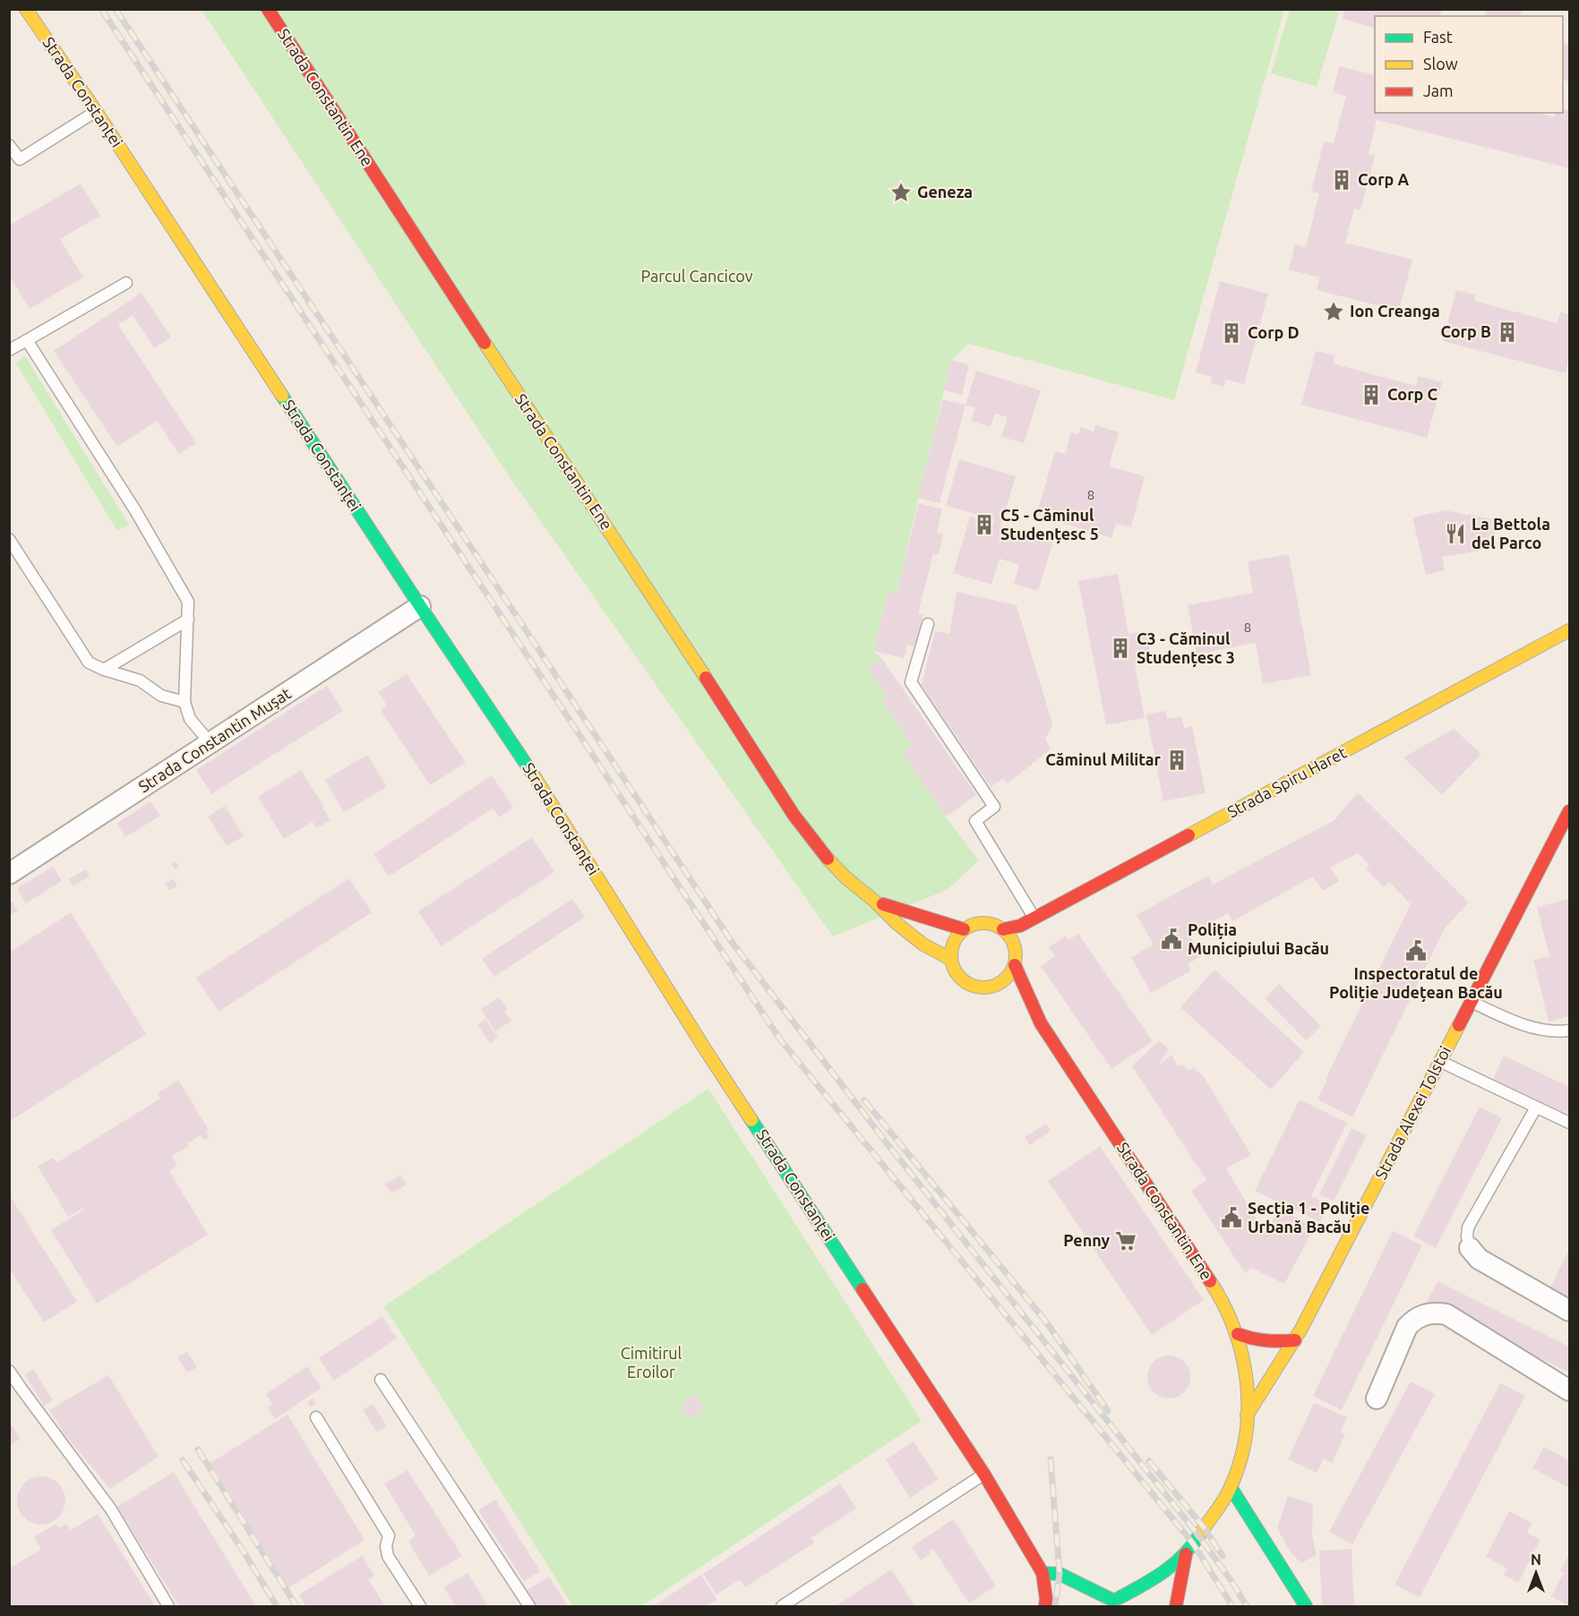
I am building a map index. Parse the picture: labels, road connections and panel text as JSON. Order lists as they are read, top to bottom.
{
  "streets": {
    "street": [
      "Strada Constanței",
      "Strada Constantin Ene",
      "Strada Constantin Mușat",
      "Strada Spiru Haret",
      "Strada Alexei Tolstoi"
    ]
  },
  "crossings": [
    ["Strada Constanței", "Strada Constantin Mușat"],
    ["Strada Constantin Ene", "Strada Spiru Haret"],
    ["Strada Constantin Ene", "Strada Alexei Tolstoi"]
  ],
  "parks": ["Parcul Cancicov", "Cimitirul Eroilor"],
  "places": {
    "building": [
      "Corp A",
      "Corp B",
      "Corp D",
      "Corp C",
      "C5 - Căminul Studențesc 5",
      "C3 - Căminul Studențesc 3",
      "Căminul Militar"
    ],
    "place": ["Geneza", "Ion Creanga"],
    "restaurant": ["La Bettola del Parco"],
    "public building": ["Poliția Municipiului Bacău", "Inspectoratul de Poliție Județean Bacău", "Secția 1 - Poliție Urbană Bacău"],
    "supermarket": ["Penny"]
  },
  "house_numbers": ["8", "8"],
  "legend": ["Fast", "Slow", "Jam"],
  "north": "top"
}
